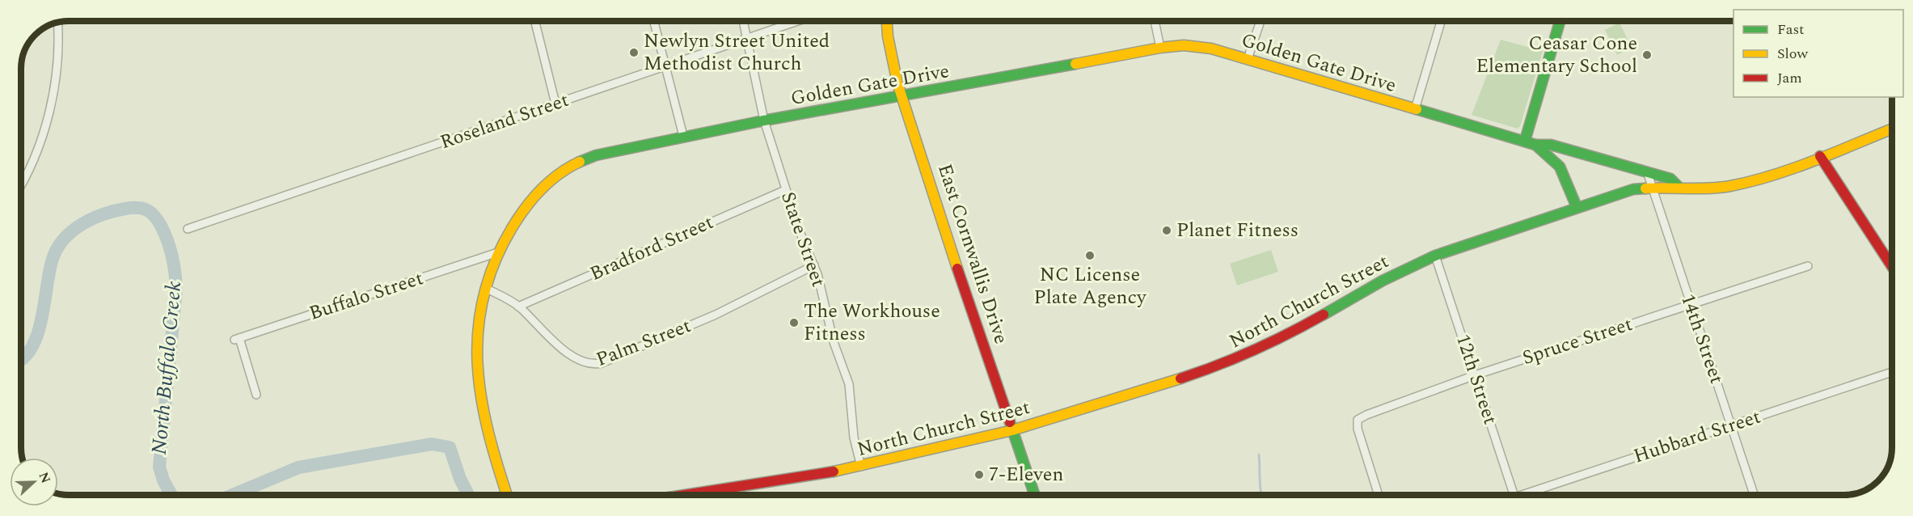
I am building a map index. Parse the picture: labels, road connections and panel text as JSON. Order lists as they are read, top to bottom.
{
  "streets": {
    "street": [
      "Golden Gate Drive",
      "Roseland Street",
      "State Street",
      "Bradford Street",
      "East Cornwallis Drive",
      "Buffalo Street",
      "North Church Street",
      "14th Street",
      "Spruce Street",
      "Palm Street",
      "12th Street",
      "Hubbard Street"
    ]
  },
  "crossings": [
    ["Golden Gate Drive", "State Street"],
    ["Golden Gate Drive", "East Cornwallis Drive"],
    ["Golden Gate Drive", "Buffalo Street"],
    ["Golden Gate Drive", "North Church Street"],
    ["Golden Gate Drive", "14th Street"],
    ["Golden Gate Drive", "Palm Street"],
    ["Roseland Street", "State Street"],
    ["State Street", "Bradford Street"],
    ["State Street", "North Church Street"],
    ["State Street", "Palm Street"],
    ["Bradford Street", "Palm Street"],
    ["East Cornwallis Drive", "North Church Street"],
    ["North Church Street", "14th Street"],
    ["North Church Street", "12th Street"],
    ["14th Street", "Spruce Street"],
    ["14th Street", "Hubbard Street"],
    ["Spruce Street", "12th Street"]
  ],
  "water": ["North Buffalo Creek"],
  "places": [
    "Newlyn Street United Methodist Church",
    "Ceasar Cone Elementary School",
    "Planet Fitness",
    "NC License Plate Agency",
    "The Workhouse Fitness",
    "7-Eleven"
  ],
  "legend": ["Fast", "Slow", "Jam"],
  "north": "right"
}
